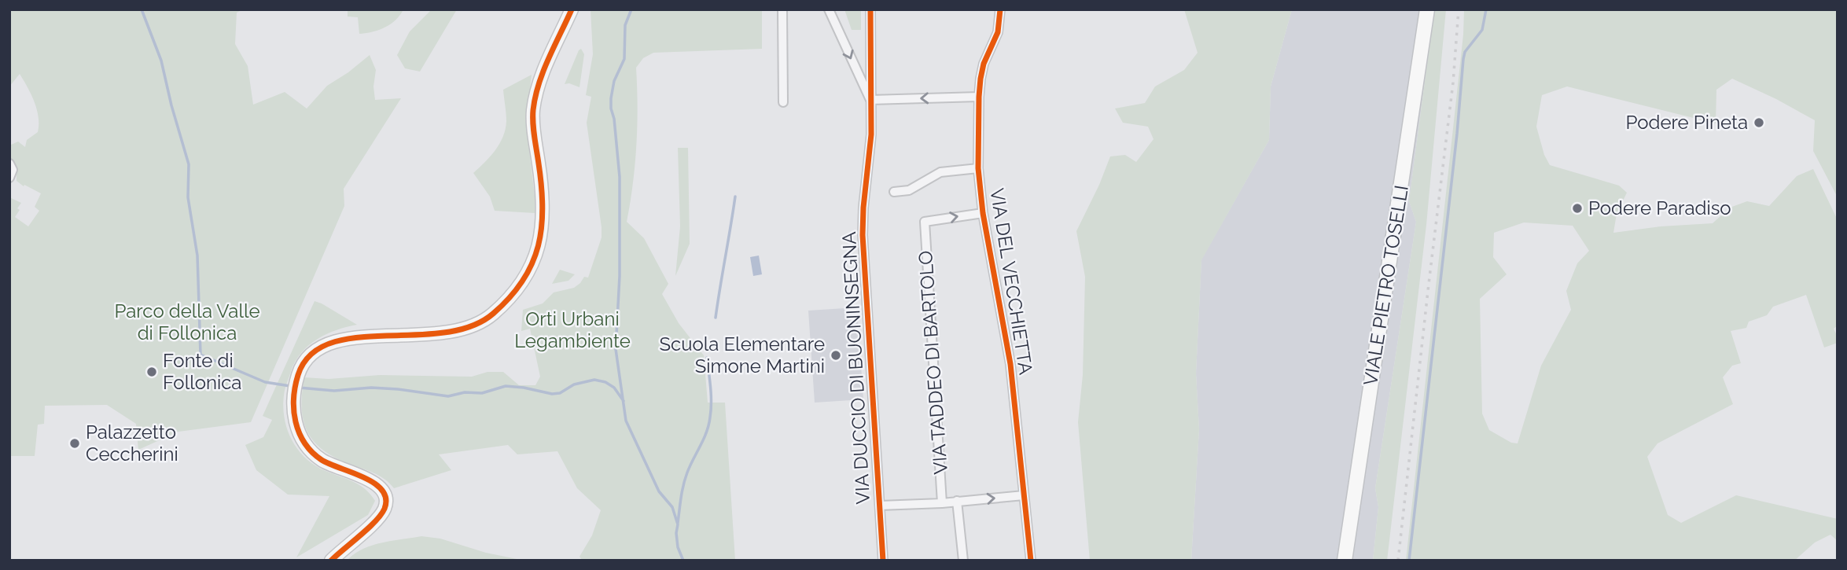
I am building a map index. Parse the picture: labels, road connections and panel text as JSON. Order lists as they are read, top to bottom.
{
  "streets": {
    "main road": ["VIALE PIETRO TOSELLI"],
    "street": ["VIA DEL VECCHIETTA", "VIA TADDEO DI BARTOLO", "VIA DUCCIO DI BUONINSEGNA"]
  },
  "crossings": [
    ["VIA DEL VECCHIETTA", "VIA TADDEO DI BARTOLO"]
  ],
  "one_way": ["VIA TADDEO DI BARTOLO"],
  "parks": ["Parco della Valle di Follonica", "Orti Urbani Legambiente"],
  "places": [
    "Podere Pineta",
    "Podere Paradiso",
    "Scuola Elementare Simone Martini",
    "Fonte di Follonica",
    "Palazzetto Ceccherini"
  ]
}
